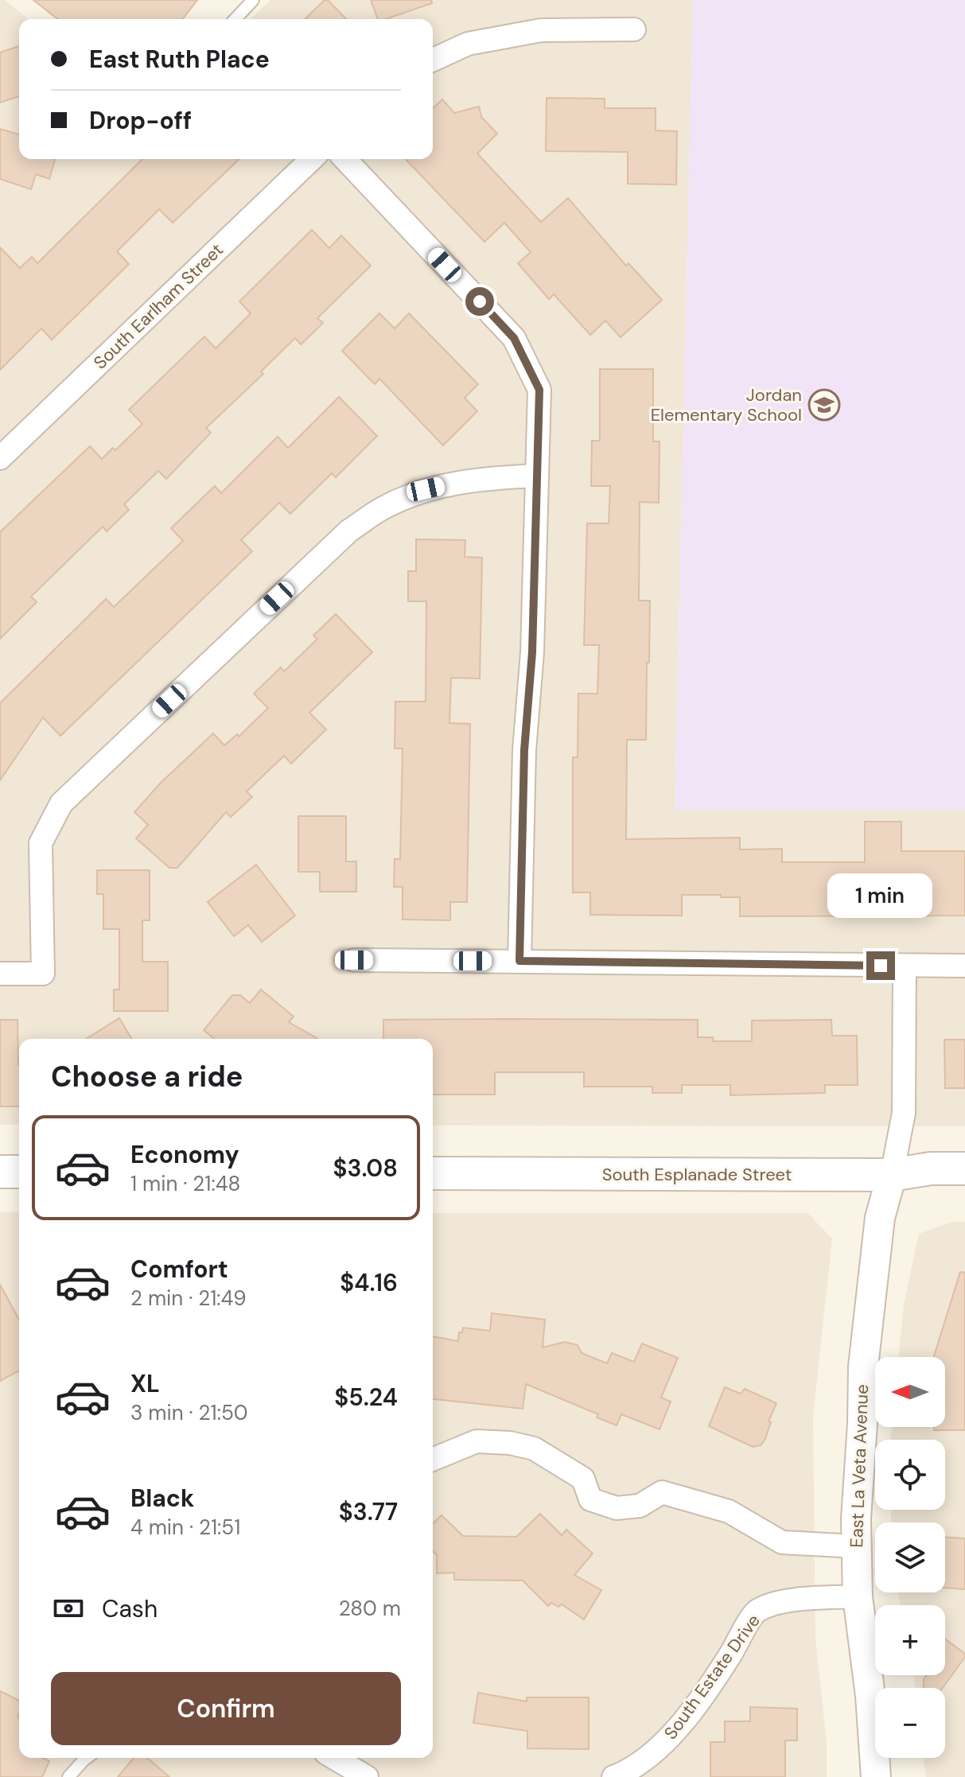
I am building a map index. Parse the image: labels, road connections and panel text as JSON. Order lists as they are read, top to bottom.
{
  "streets": {
    "main road": ["South Esplanade Street"],
    "street": ["South Earlham Street", "East La Veta Avenue", "South Estate Drive"]
  },
  "crossings": [
    ["South Esplanade Street", "East La Veta Avenue"],
    ["East La Veta Avenue", "South Estate Drive"]
  ],
  "places": {
    "school or university": ["Jordan Elementary School"]
  },
  "north": "left",
  "page": {
    "banner": ["East Ruth Place", "Drop-off"],
    "bubble": "1 min",
    "heading": "Choose a ride",
    "list": [
      {
        "name": "Economy",
        "note": "1 min · 21:48",
        "value": "$3.08"
      },
      {
        "name": "Comfort",
        "note": "2 min · 21:49",
        "value": "$4.16"
      },
      {
        "name": "XL",
        "note": "3 min · 21:50",
        "value": "$5.24"
      },
      {
        "name": "Black",
        "note": "4 min · 21:51",
        "value": "$3.77"
      }
    ],
    "map_buttons": ["+", "−"],
    "pay": ["Cash", "280 m"],
    "buttons": "Confirm"
  }
}
